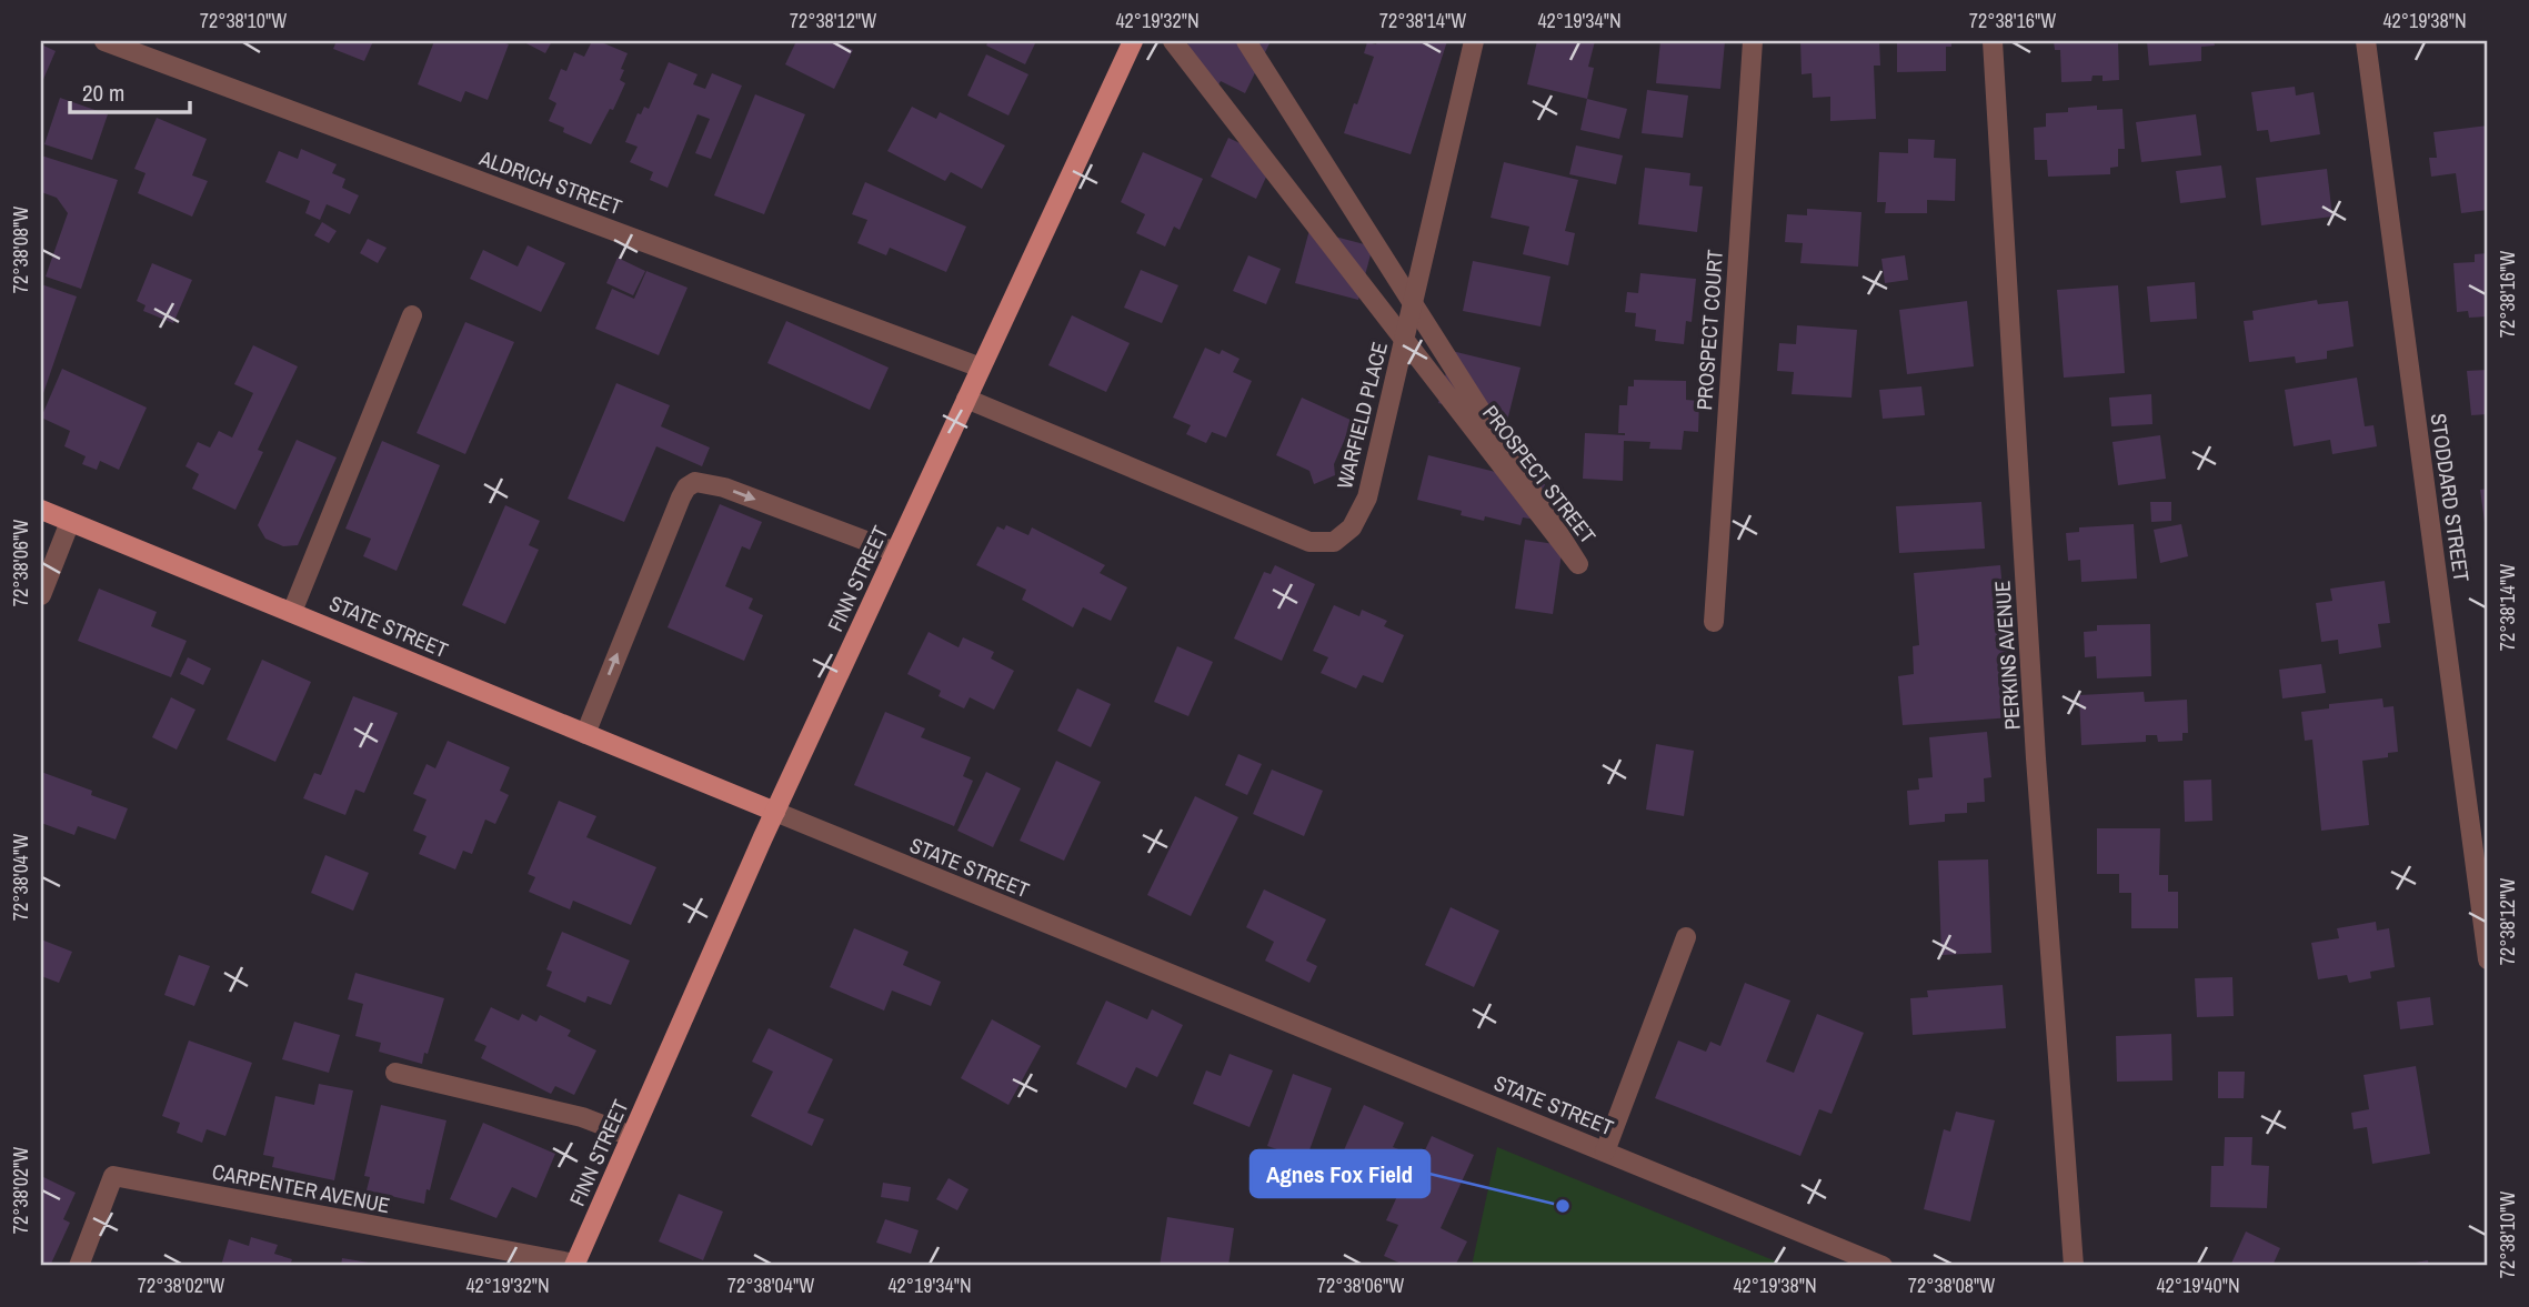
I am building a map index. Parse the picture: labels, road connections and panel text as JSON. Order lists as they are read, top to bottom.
{
  "streets": {
    "main road": ["FINN STREET", "STATE STREET"],
    "street": [
      "ALDRICH STREET",
      "PROSPECT COURT",
      "WARFIELD PLACE",
      "PROSPECT STREET",
      "STODDARD STREET",
      "PERKINS AVENUE",
      "CARPENTER AVENUE"
    ]
  },
  "crossings": [
    ["ALDRICH STREET", "FINN STREET"],
    ["WARFIELD PLACE", "FINN STREET"],
    ["FINN STREET", "STATE STREET"],
    ["FINN STREET", "CARPENTER AVENUE"]
  ],
  "places": ["Agnes Fox Field"],
  "scale_bar": "20 m",
  "coordinates": [
    "72°38'10\"W",
    "72°38'12\"W",
    "42°19'32\"N",
    "72°38'14\"W",
    "42°19'34\"N",
    "72°38'16\"W",
    "42°19'38\"N",
    "72°38'08\"W",
    "72°38'06\"W",
    "72°38'04\"W",
    "72°38'02\"W",
    "42°19'40\"N"
  ]
}
